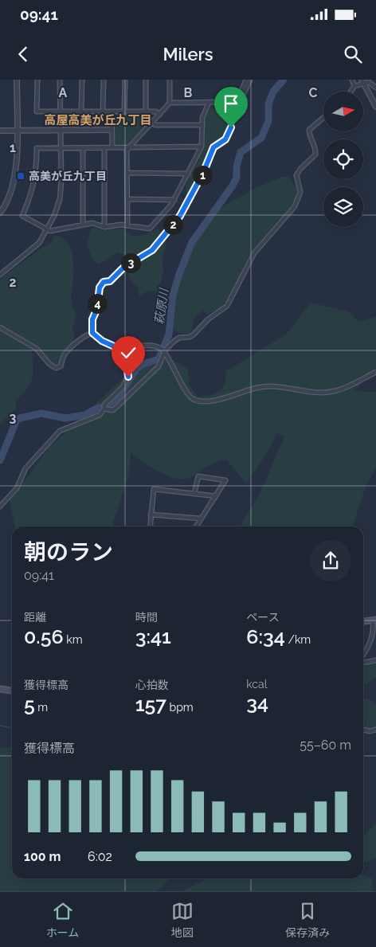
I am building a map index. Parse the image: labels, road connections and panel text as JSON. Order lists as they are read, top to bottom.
{
  "districts": ["高屋高美が丘九丁目"],
  "water": ["萩原川"],
  "places": {
    "transit": ["高美が丘九丁目"]
  },
  "north": "right",
  "page": {
    "status": "09:41",
    "header": "Milers",
    "pins": [
      "1",
      "2",
      "3",
      "4"
    ],
    "heading": ["朝のラン", "09:41"],
    "stats": [
      ["距離", "0.56 km"],
      ["時間", "3:41"],
      ["ペース", "6:34 /km"],
      ["獲得標高", "5 m"],
      ["心拍数", "157 bpm"],
      ["kcal", "34"]
    ],
    "chart": ["獲得標高", "55–60 m"],
    "list": [
      {
        "name": "100 m",
        "note": "6:02"
      }
    ],
    "tabs": ["ホーム", "地図", "保存済み"]
  },
  "grid": {
    "columns": ["A", "B", "C"],
    "rows": ["1", "2", "3"]
  }
}
